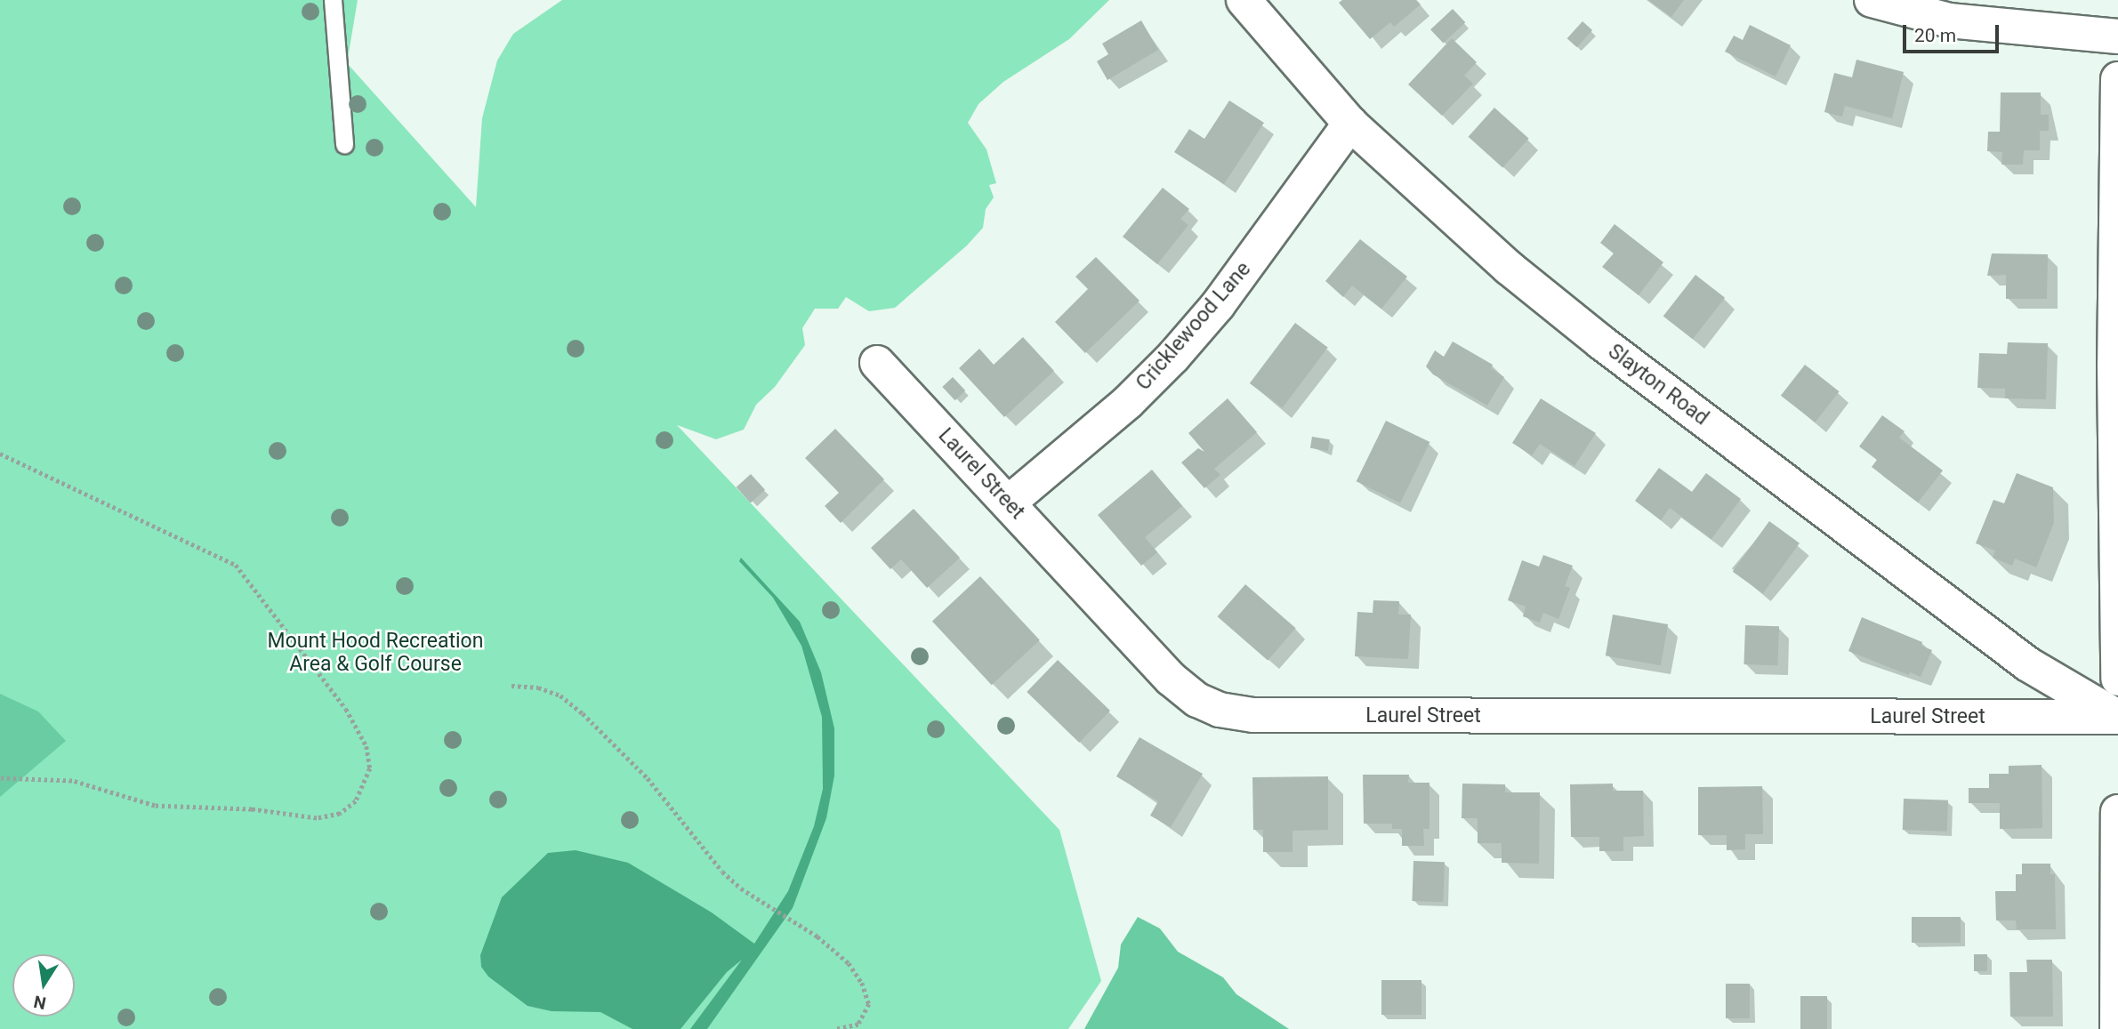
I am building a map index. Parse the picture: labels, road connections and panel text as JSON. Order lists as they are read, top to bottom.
{
  "streets": {
    "street": ["Cricklewood Lane", "Slayton Road", "Laurel Street"]
  },
  "crossings": [
    ["Cricklewood Lane", "Slayton Road"],
    ["Cricklewood Lane", "Laurel Street"],
    ["Slayton Road", "Laurel Street"]
  ],
  "parks": ["Mount Hood Recreation Area & Golf Course"],
  "scale_bar": "20 m",
  "north": "bottom"
}
